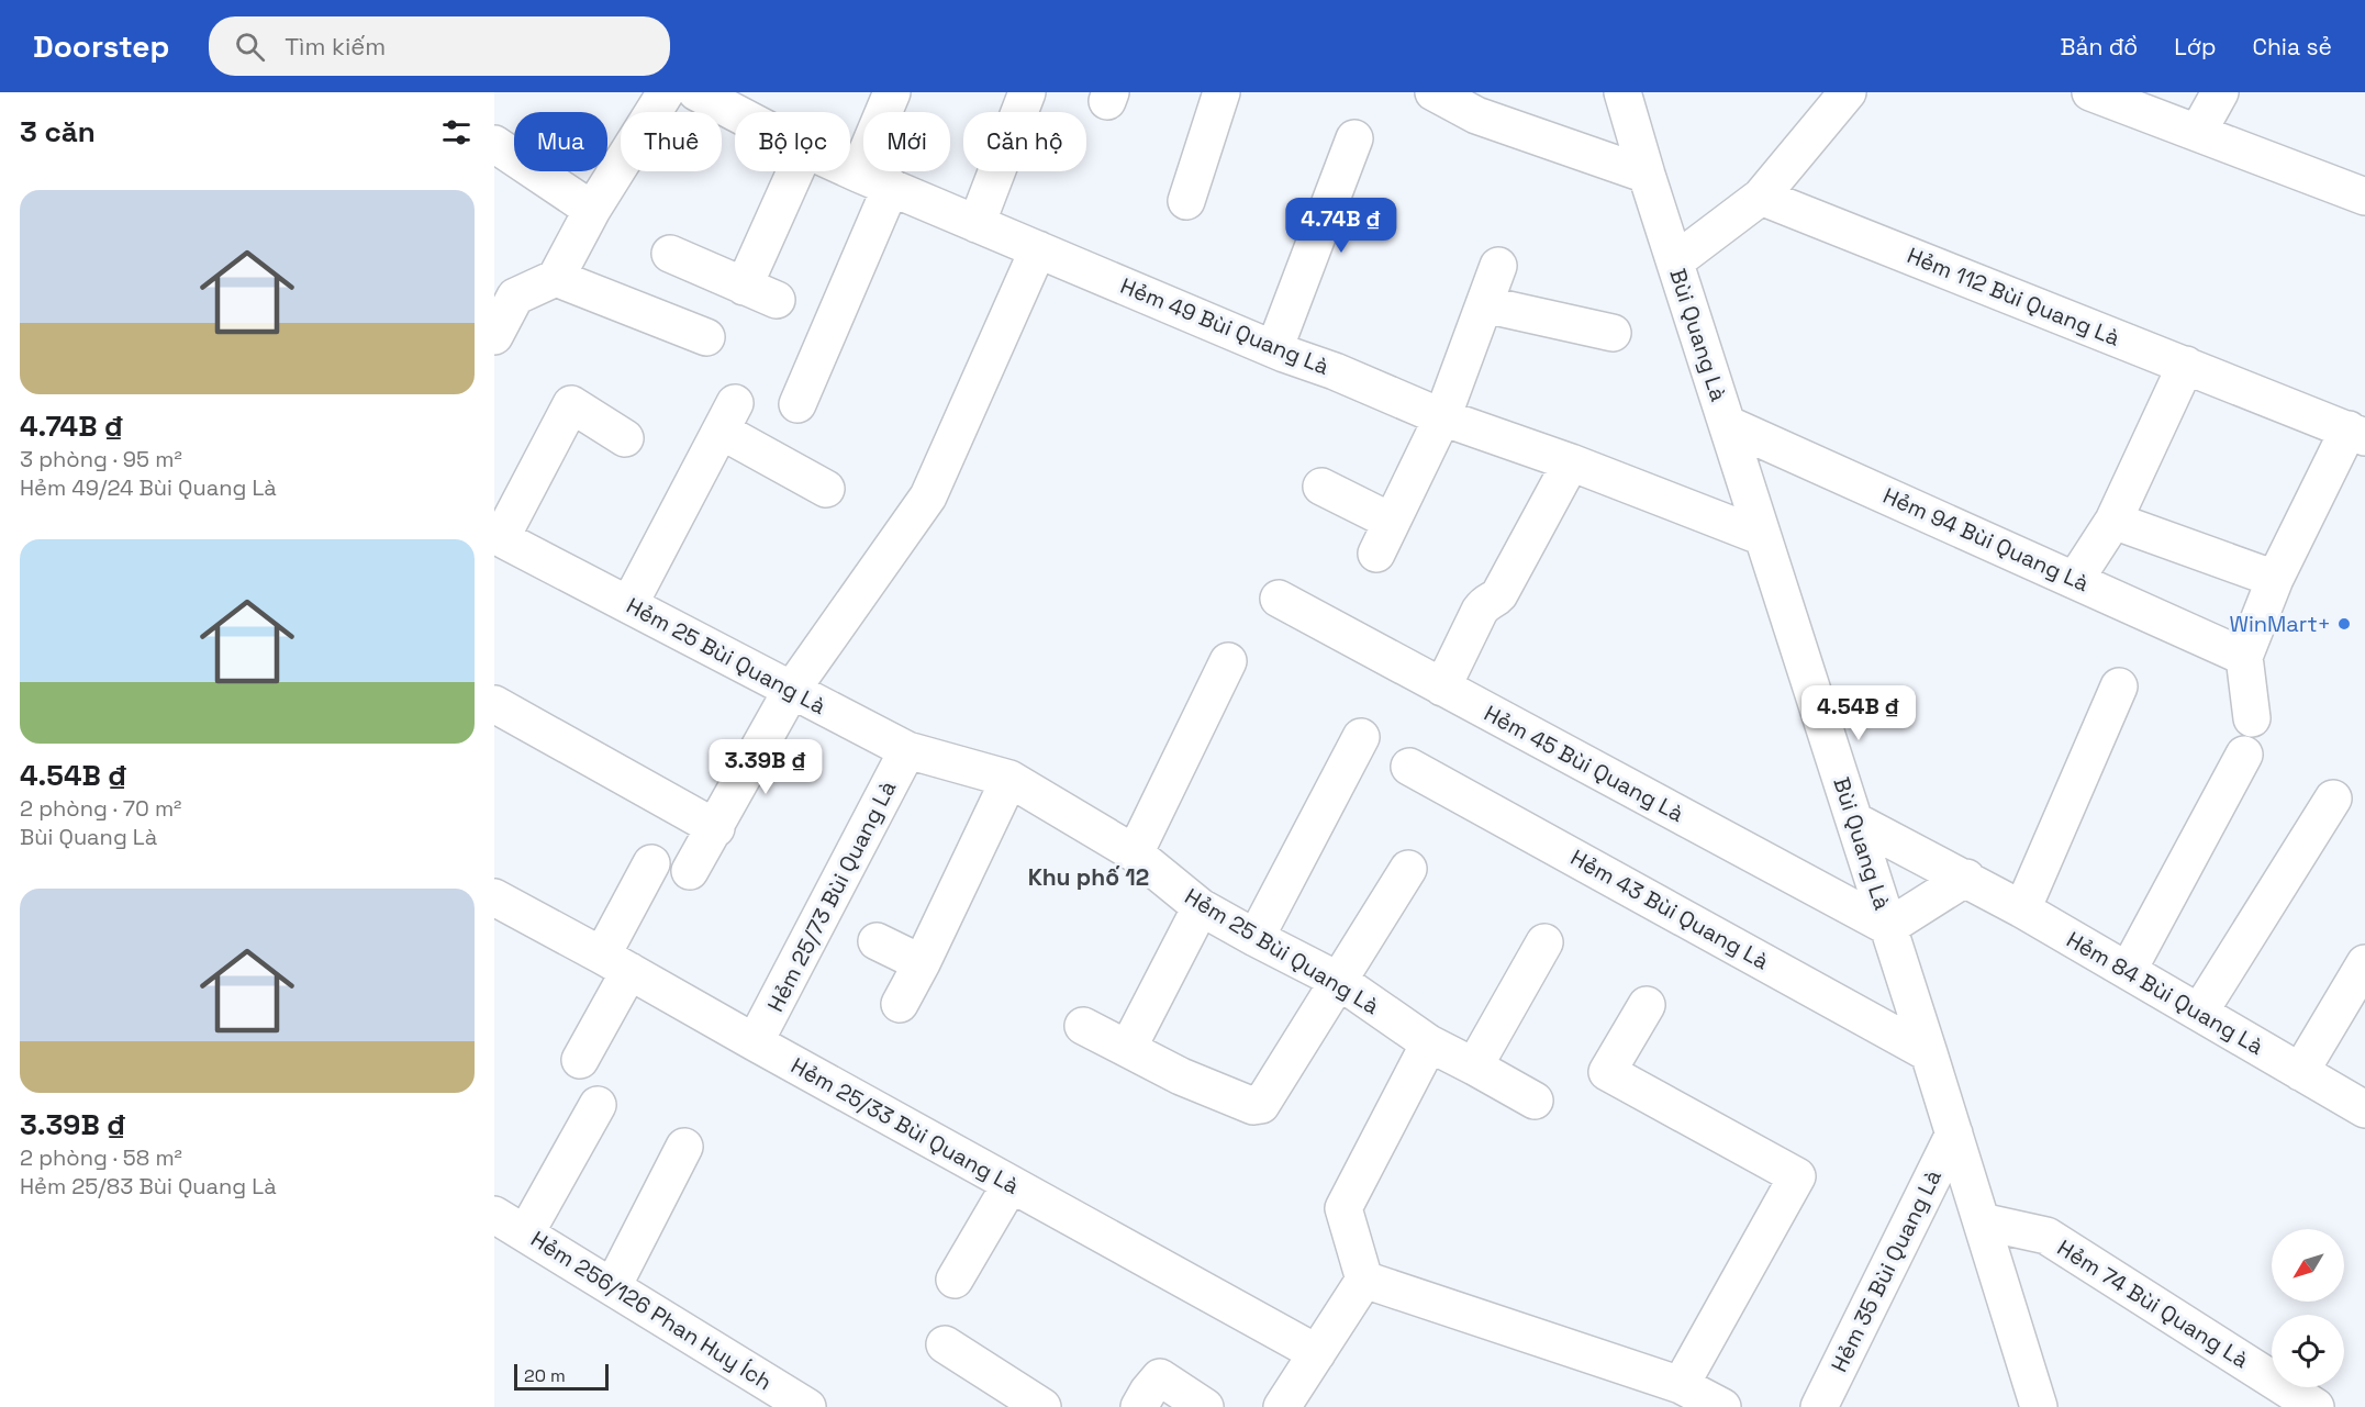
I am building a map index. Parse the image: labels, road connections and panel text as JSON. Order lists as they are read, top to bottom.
{
  "streets": {
    "street": [
      "Hẻm 112 Bùi Quang Là",
      "Hẻm 49 Bùi Quang Là",
      "Bùi Quang Là",
      "Hẻm 94 Bùi Quang Là",
      "Hẻm 25 Bùi Quang Là",
      "Hẻm 45 Bùi Quang Là",
      "Hẻm 25/73 Bùi Quang Là",
      "Hẻm 43 Bùi Quang Là",
      "Hẻm 84 Bùi Quang Là",
      "Hẻm 25/33 Bùi Quang Là",
      "Hẻm 35 Bùi Quang Là",
      "Hẻm 74 Bùi Quang Là",
      "Hẻm 256/126 Phan Huy Ích"
    ]
  },
  "crossings": [
    ["Hẻm 49 Bùi Quang Là", "Bùi Quang Là"],
    ["Bùi Quang Là", "Hẻm 94 Bùi Quang Là"],
    ["Bùi Quang Là", "Hẻm 45 Bùi Quang Là"],
    ["Bùi Quang Là", "Hẻm 43 Bùi Quang Là"],
    ["Bùi Quang Là", "Hẻm 84 Bùi Quang Là"],
    ["Bùi Quang Là", "Hẻm 35 Bùi Quang Là"],
    ["Bùi Quang Là", "Hẻm 74 Bùi Quang Là"],
    ["Hẻm 25 Bùi Quang Là", "Hẻm 25/73 Bùi Quang Là"],
    ["Hẻm 25/73 Bùi Quang Là", "Hẻm 25/33 Bùi Quang Là"]
  ],
  "districts": ["Khu phố 12"],
  "places": ["WinMart+"],
  "scale_bar": "20 m",
  "north": "bottom left",
  "page": {
    "header": "Doorstep",
    "search": "Tìm kiếm",
    "nav": ["Bản đồ", "Lớp", "Chia sẻ"],
    "heading": "3 căn",
    "chip": [
      "Mua",
      "Thuê",
      "Bộ lọc",
      "Mới",
      "Căn hộ"
    ],
    "list": [
      {
        "name": "4.74B ₫",
        "note": "3 phòng · 95 m² · Hẻm 49/24 Bùi Quang Là"
      },
      {
        "name": "4.54B ₫",
        "note": "2 phòng · 70 m² · Bùi Quang Là"
      },
      {
        "name": "3.39B ₫",
        "note": "2 phòng · 58 m² · Hẻm 25/83 Bùi Quang Là"
      }
    ],
    "price": ["4.74B ₫", "4.54B ₫", "3.39B ₫"],
    "scale": "20 m"
  }
}
